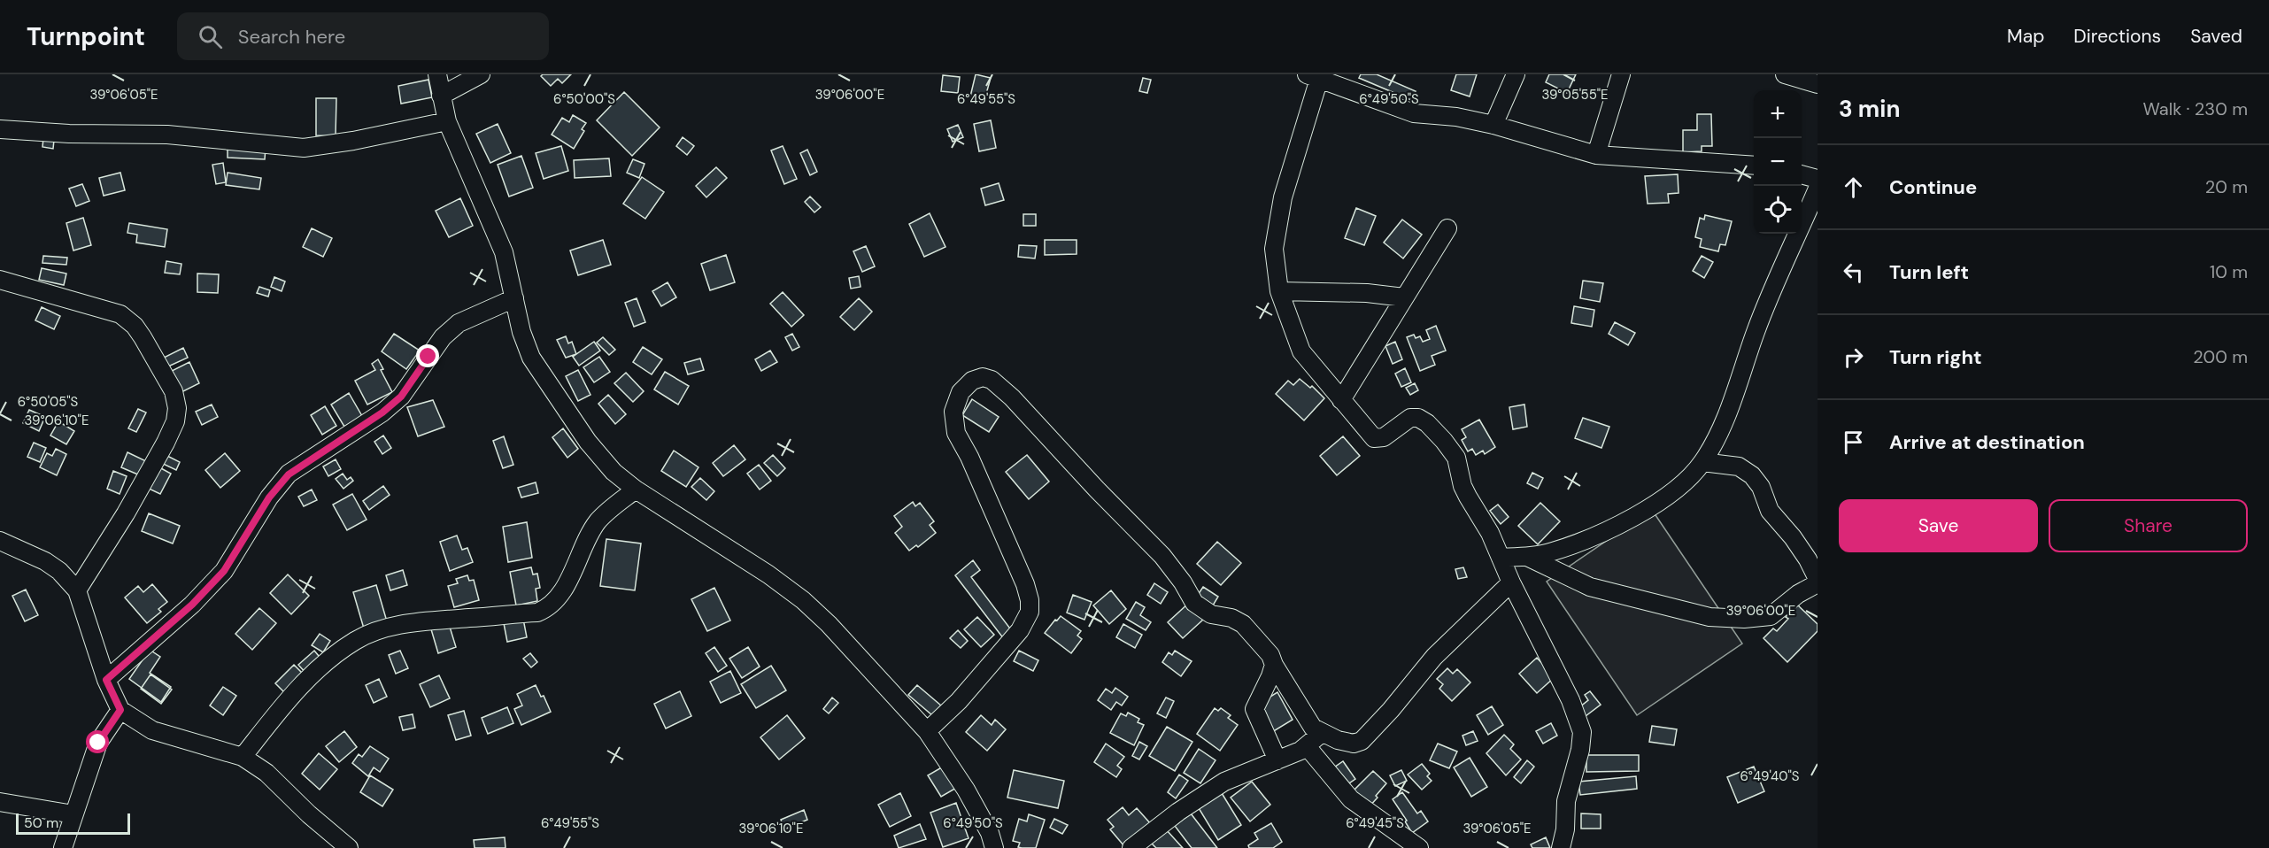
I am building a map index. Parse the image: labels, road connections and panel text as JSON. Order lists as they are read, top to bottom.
{
  "scale_bar": "50 m",
  "page": {
    "header": "Turnpoint",
    "search": "Search here",
    "nav": ["Map", "Directions", "Saved"],
    "heading": ["3 min", "Walk · 230 m"],
    "map_buttons": ["+", "−"],
    "list": [
      ["Continue", "20 m"],
      ["Turn left", "10 m"],
      ["Turn right", "200 m"],
      "Arrive at destination"
    ],
    "buttons": ["Save", "Share"],
    "scale": "50 m"
  },
  "coordinates": [
    "39°06'05\"E",
    "39°06'00\"E",
    "39°05'55\"E",
    "6°50'00\"S",
    "6°49'55\"S",
    "6°49'50\"S",
    "6°50'05\"S",
    "39°06'10\"E",
    "6°49'40\"S",
    "6°49'45\"S"
  ]
}
